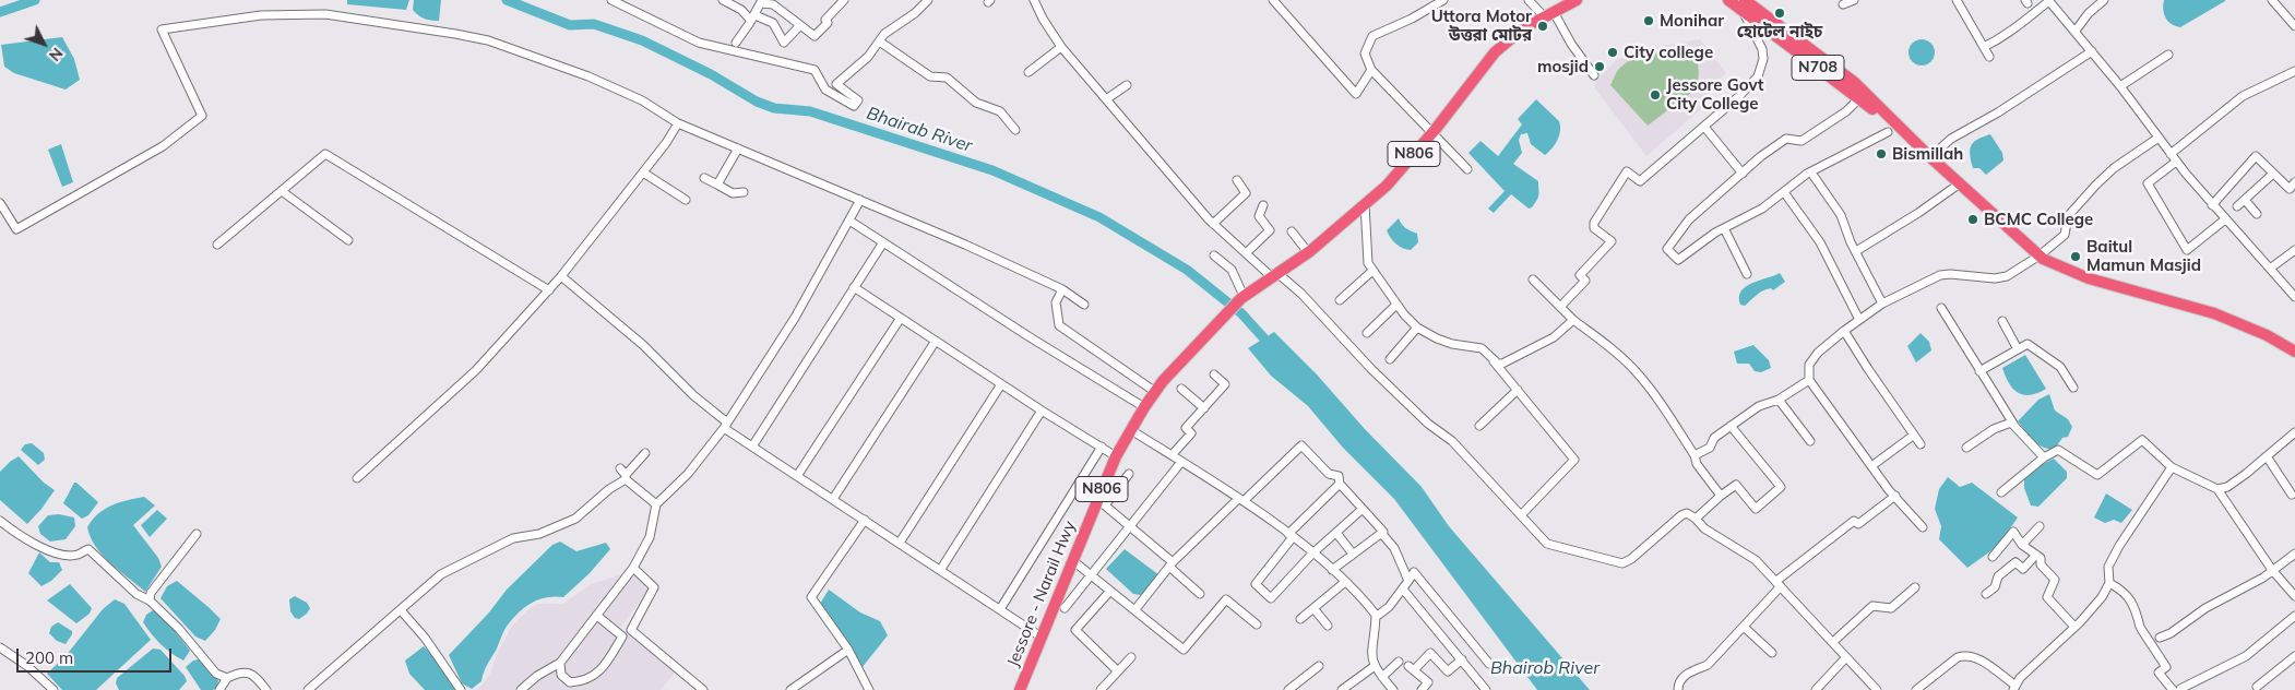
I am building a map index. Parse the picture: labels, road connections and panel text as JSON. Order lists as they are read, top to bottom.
{
  "streets": {
    "highway": ["N708", "N806", "Jessore - Narail Hwy"]
  },
  "crossings": [
    ["N806", "Jessore - Narail Hwy"]
  ],
  "water": ["Bhairab River", "Bhairob River"],
  "places": [
    "হোটেল নাইচ",
    "Monihar",
    "Uttora Motor উত্তরা মোটর",
    "City college",
    "mosjid",
    "Jessore Govt City College",
    "Bismillah",
    "BCMC College",
    "Baitul Mamun Masjid"
  ],
  "scale_bar": "200 m",
  "north": "bottom right"
}
